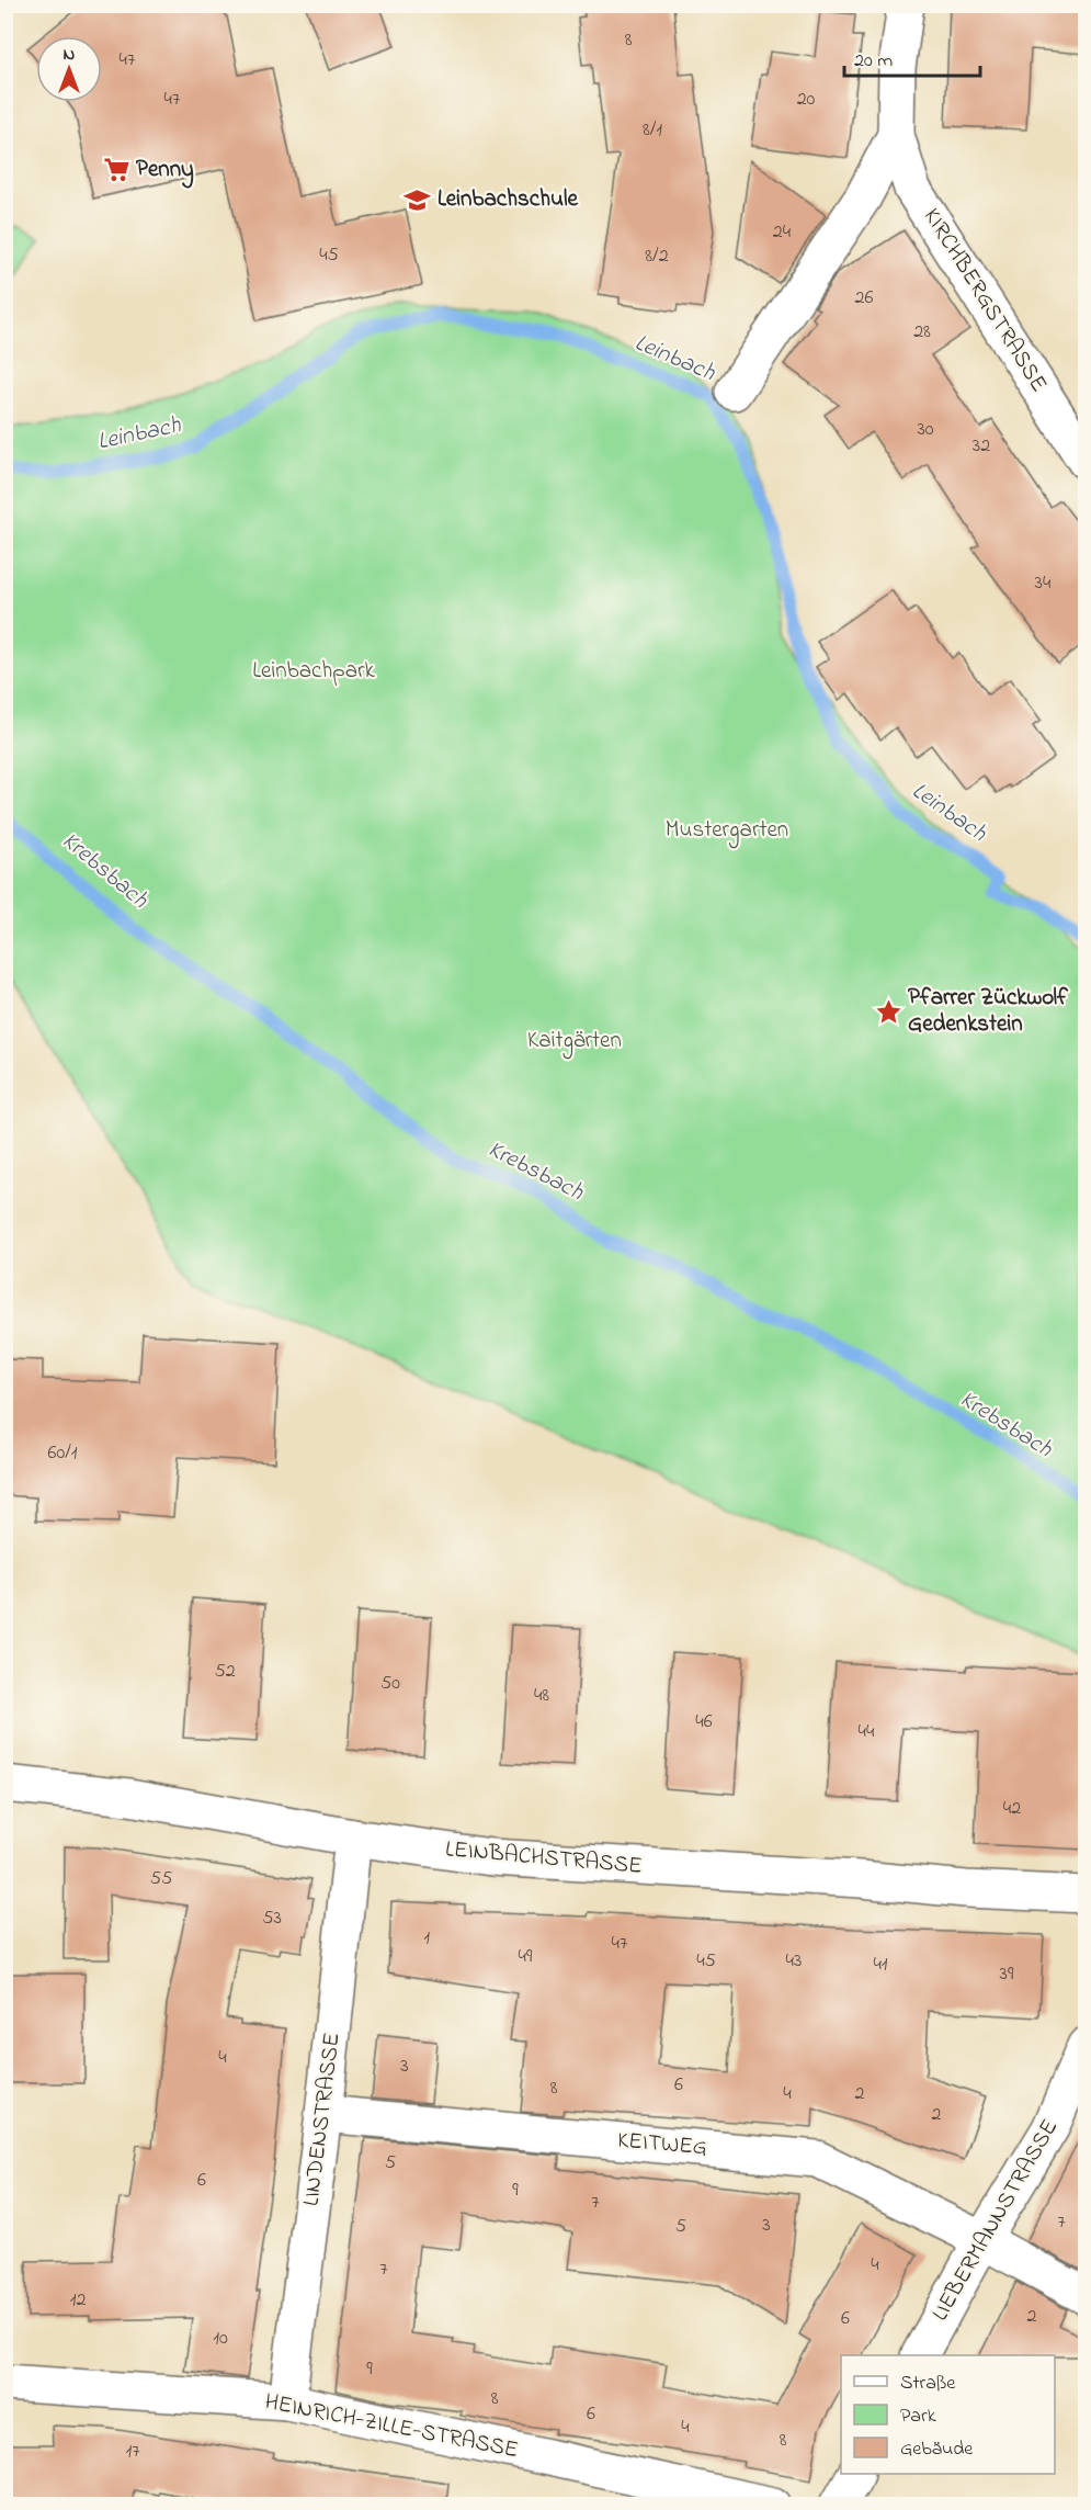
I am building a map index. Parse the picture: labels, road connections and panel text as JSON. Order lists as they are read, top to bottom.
{
  "streets": {
    "street": [
      "KIRCHBERGSTRASSE",
      "LEINBACHSTRASSE",
      "LINDENSTRASSE",
      "KEITWEG",
      "LIEBERMANNSTRASSE",
      "HEINRICH-ZILLE-STRASSE"
    ]
  },
  "crossings": [
    ["LEINBACHSTRASSE", "LINDENSTRASSE"],
    ["LINDENSTRASSE", "KEITWEG"],
    ["LINDENSTRASSE", "HEINRICH-ZILLE-STRASSE"],
    ["KEITWEG", "LIEBERMANNSTRASSE"]
  ],
  "water": ["Leinbach", "Krebsbach"],
  "parks": ["Leinbachpark", "Mustergarten", "Kaitgärten"],
  "places": {
    "supermarket": ["Penny"],
    "school or university": ["Leinbachschule"],
    "place": ["Pfarrer Zückwolf Gedenkstein"]
  },
  "house_numbers": [
    "8",
    "47",
    "47",
    "20",
    "8/1",
    "24",
    "45",
    "8/2",
    "26",
    "28",
    "30",
    "32",
    "34",
    "60/1",
    "52",
    "50",
    "48",
    "46",
    "44",
    "42",
    "55",
    "53",
    "1",
    "47",
    "49",
    "45",
    "43",
    "41",
    "39",
    "4",
    "3",
    "6",
    "8",
    "4",
    "2",
    "2",
    "5",
    "6",
    "9",
    "7",
    "7",
    "3",
    "5",
    "4",
    "7",
    "12",
    "2",
    "6",
    "10",
    "9",
    "8",
    "6",
    "4",
    "8",
    "17"
  ],
  "legend": ["Straße", "Park", "Gebäude"],
  "scale_bar": "20 m",
  "north": "top"
}
